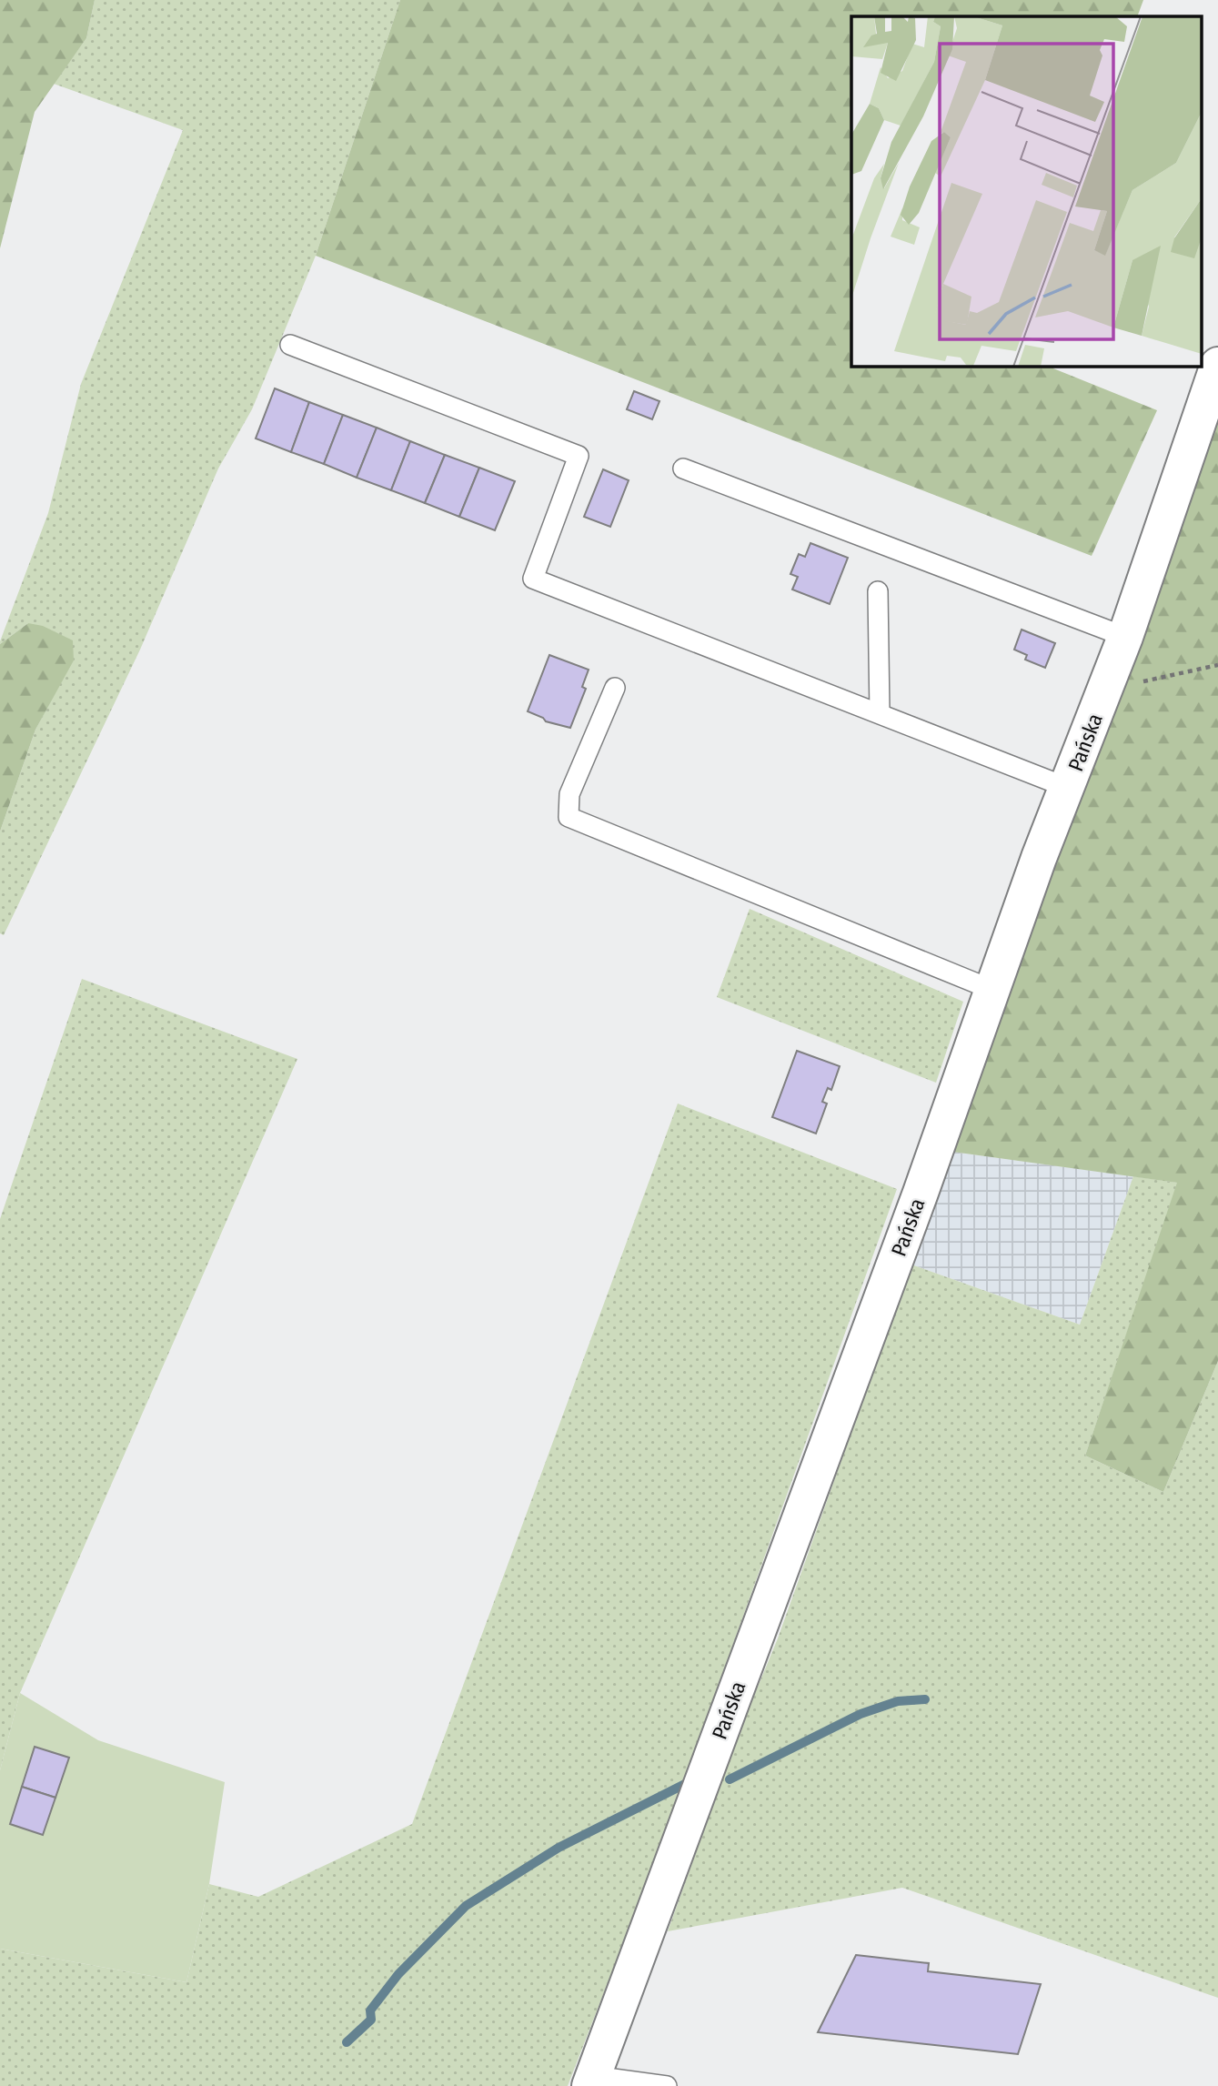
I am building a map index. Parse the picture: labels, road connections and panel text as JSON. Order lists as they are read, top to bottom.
{
  "streets": {
    "street": ["Pańska"]
  }
}
